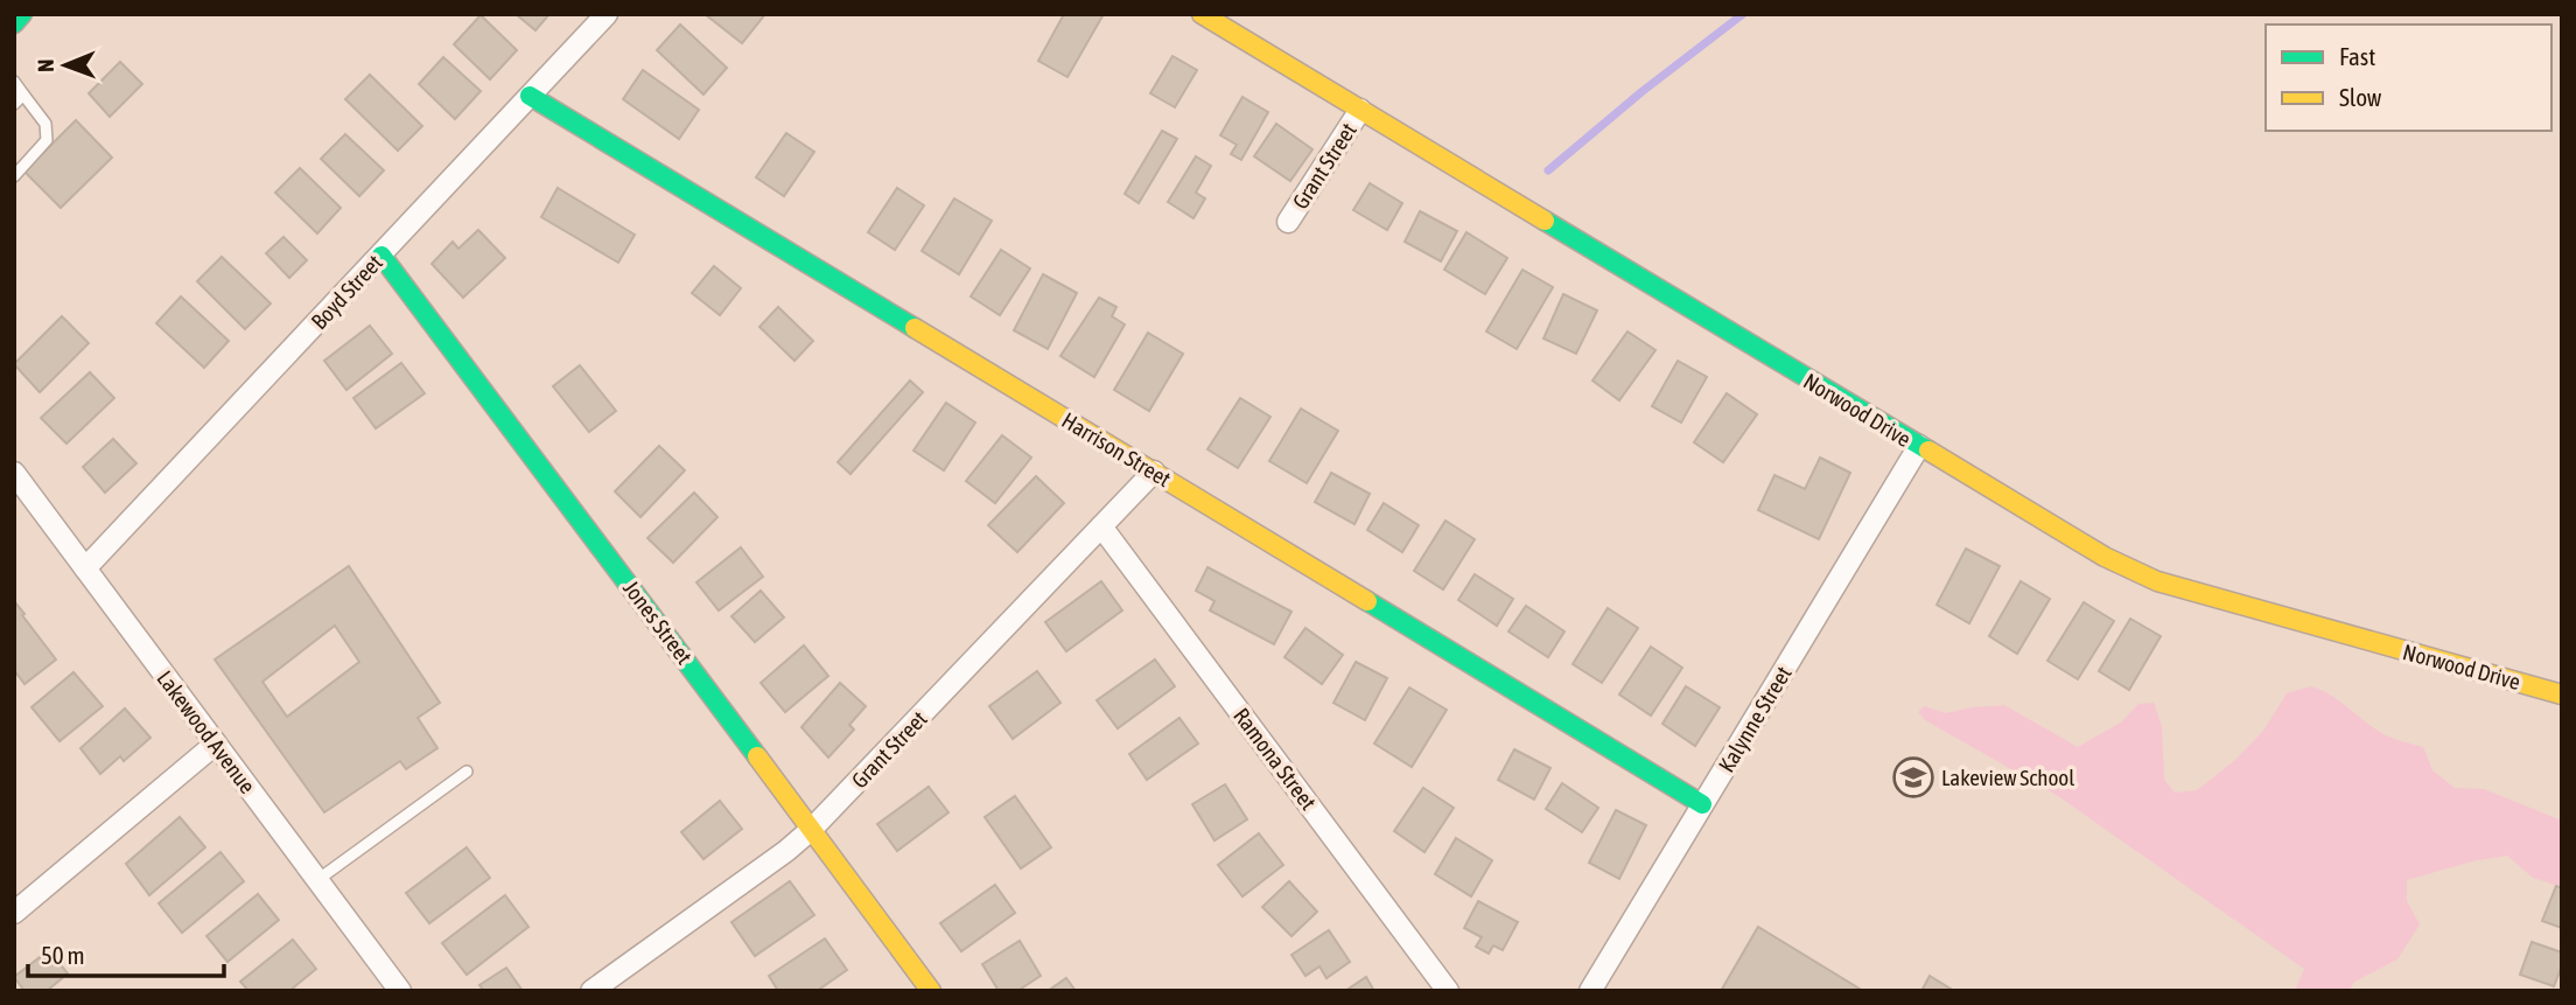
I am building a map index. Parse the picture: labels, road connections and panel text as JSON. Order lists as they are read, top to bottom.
{
  "streets": {
    "street": [
      "Grant Street",
      "Boyd Street",
      "Norwood Drive",
      "Harrison Street",
      "Jones Street",
      "Kalynne Street",
      "Lakewood Avenue",
      "Ramona Street"
    ]
  },
  "crossings": [
    ["Grant Street", "Norwood Drive"],
    ["Grant Street", "Harrison Street"],
    ["Grant Street", "Jones Street"],
    ["Grant Street", "Ramona Street"],
    ["Boyd Street", "Harrison Street"],
    ["Boyd Street", "Jones Street"],
    ["Boyd Street", "Lakewood Avenue"],
    ["Norwood Drive", "Kalynne Street"],
    ["Harrison Street", "Kalynne Street"]
  ],
  "places": {
    "school or university": ["Lakeview School"]
  },
  "legend": ["Fast", "Slow"],
  "scale_bar": "50 m",
  "north": "left"
}
